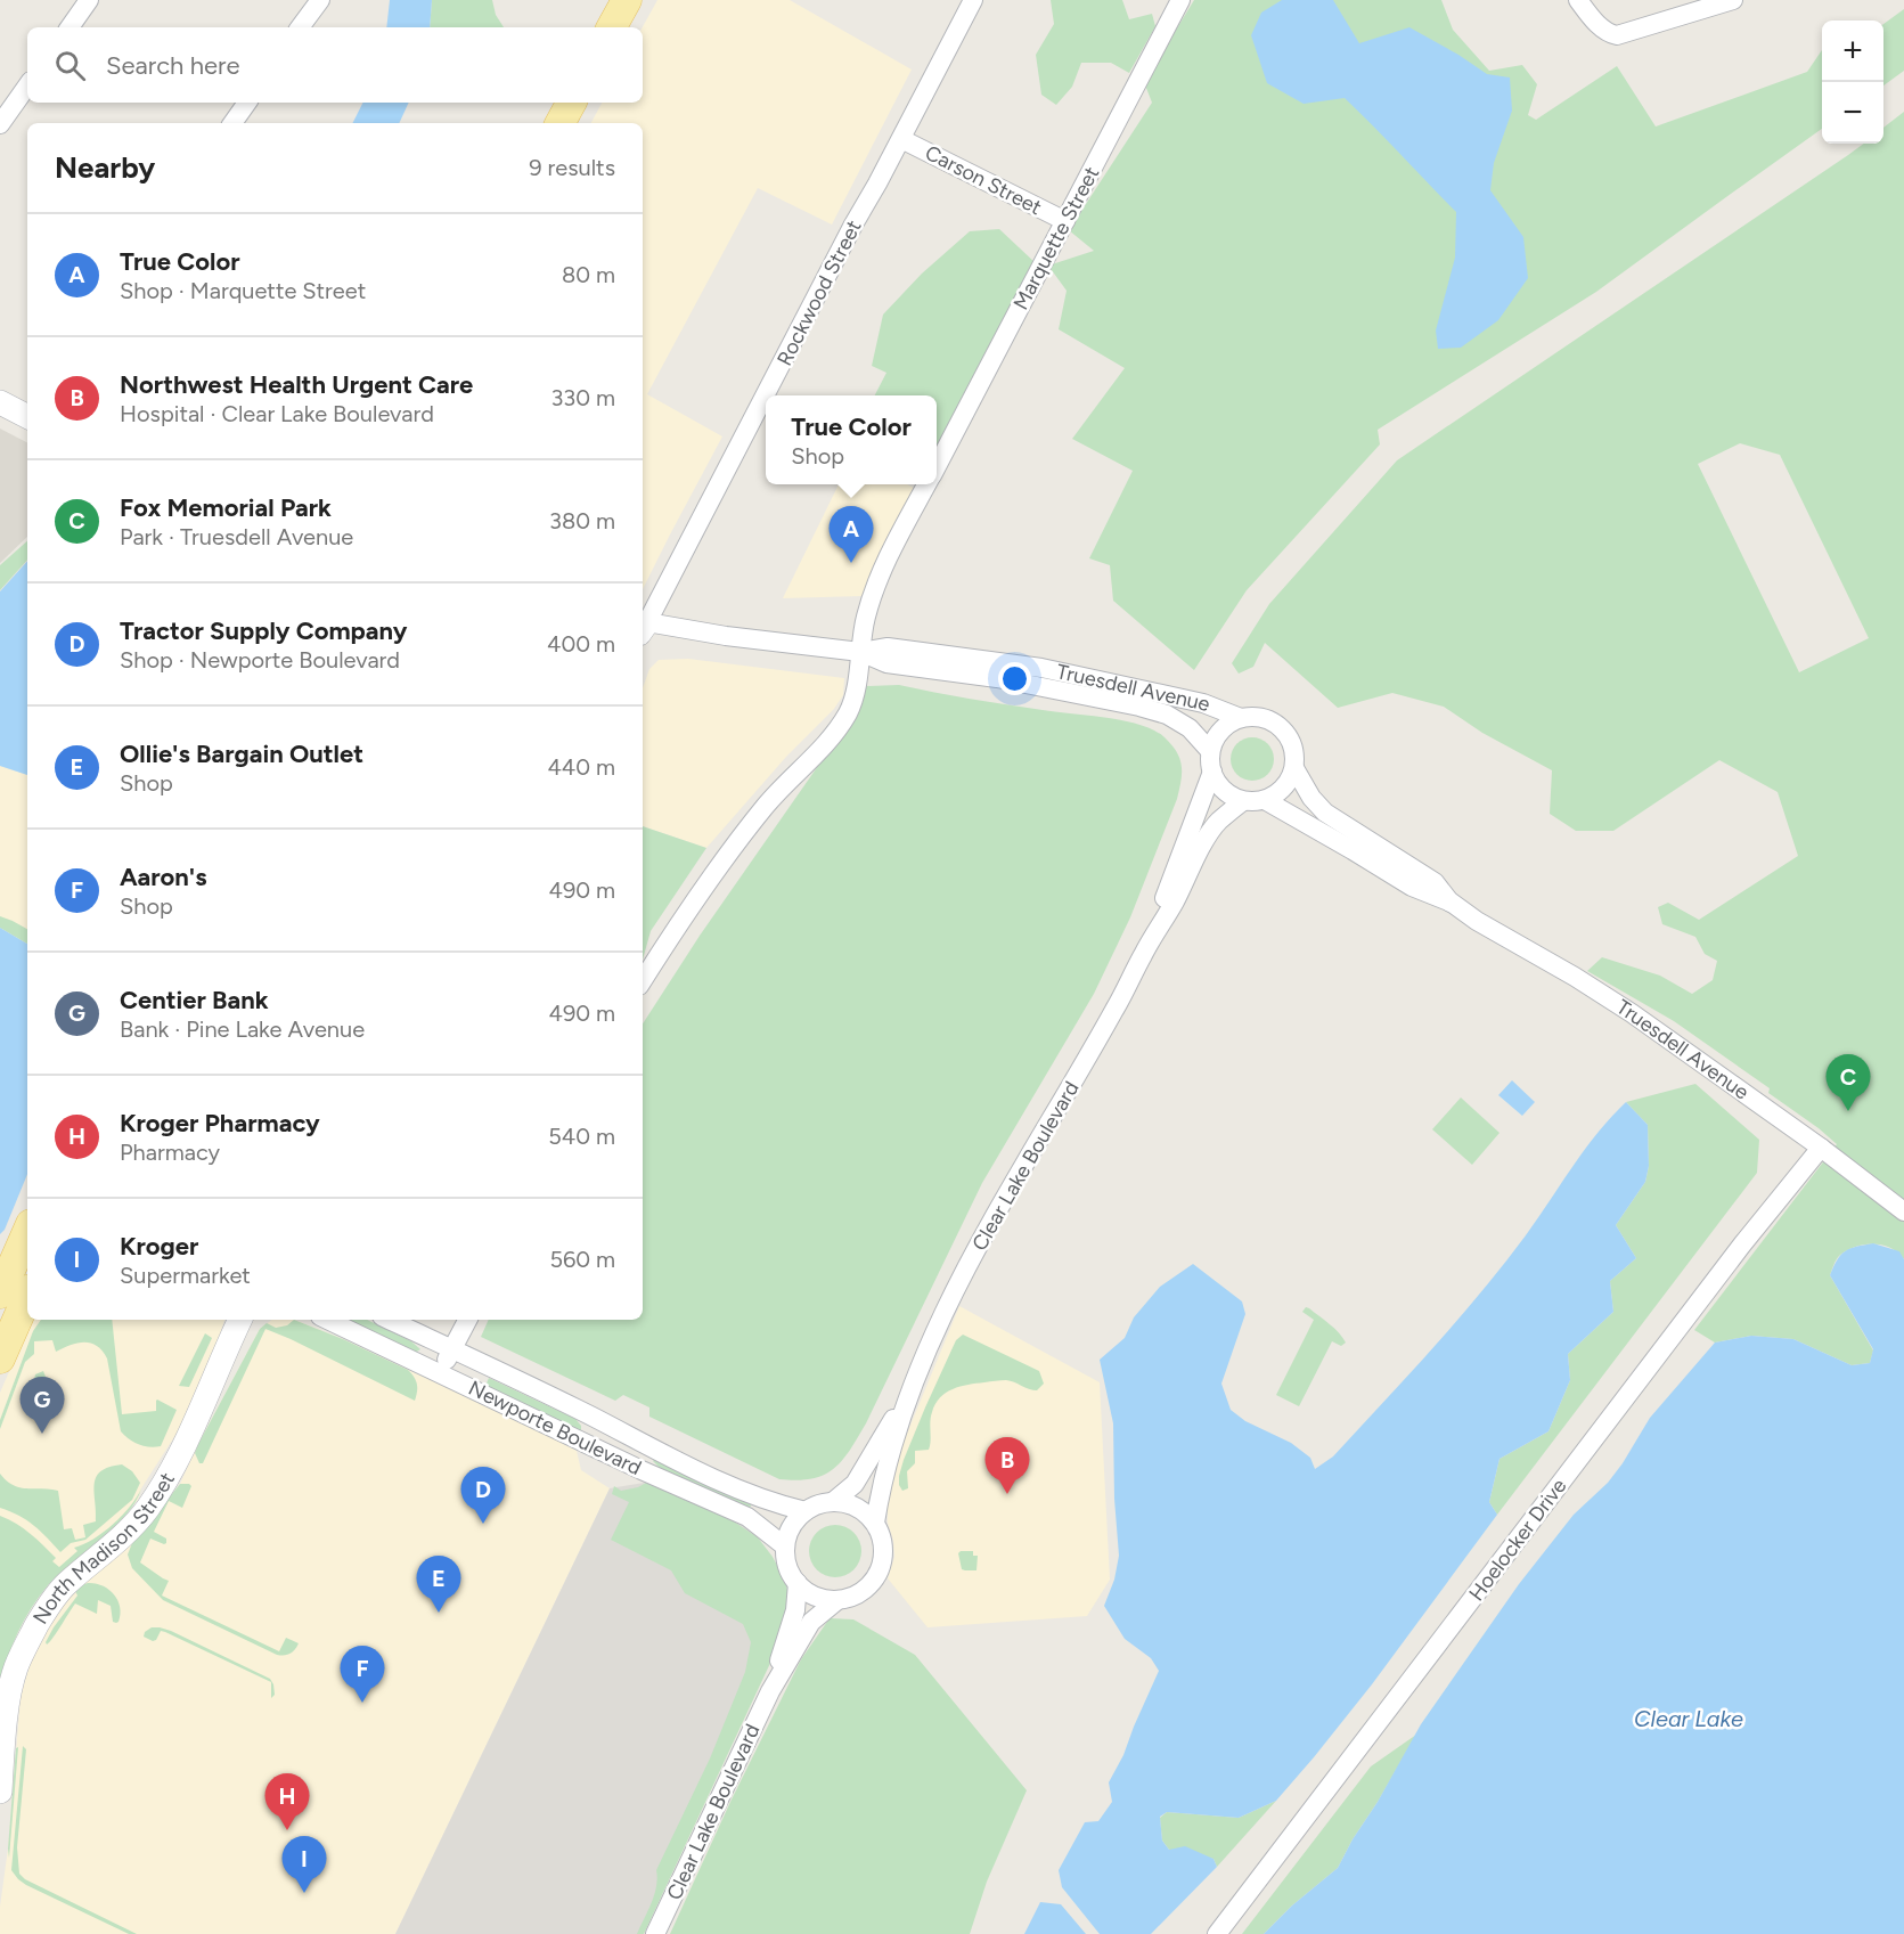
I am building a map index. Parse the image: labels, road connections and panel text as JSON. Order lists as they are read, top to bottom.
{
  "streets": {
    "street": [
      "Carson Street",
      "Marquette Street",
      "Rockwood Street",
      "Truesdell Avenue",
      "Clear Lake Boulevard",
      "Newporte Boulevard",
      "Hoelocker Drive",
      "North Madison Street"
    ]
  },
  "crossings": [
    ["Carson Street", "Marquette Street"],
    ["Carson Street", "Rockwood Street"],
    ["Marquette Street", "Truesdell Avenue"],
    ["Rockwood Street", "Truesdell Avenue"],
    ["Truesdell Avenue", "Clear Lake Boulevard"],
    ["Truesdell Avenue", "Hoelocker Drive"],
    ["Clear Lake Boulevard", "Newporte Boulevard"]
  ],
  "water": ["Clear Lake"],
  "page": {
    "map_buttons": ["+", "−"],
    "search": "Search here",
    "heading": ["Nearby", "9 results"],
    "list": [
      {
        "mark": "A",
        "name": "True Color",
        "note": "Shop · Marquette Street",
        "value": "80 m"
      },
      {
        "mark": "B",
        "name": "Northwest Health Urgent Care",
        "note": "Hospital · Clear Lake Boulevard",
        "value": "330 m"
      },
      {
        "mark": "C",
        "name": "Fox Memorial Park",
        "note": "Park · Truesdell Avenue",
        "value": "380 m"
      },
      {
        "mark": "D",
        "name": "Tractor Supply Company",
        "note": "Shop · Newporte Boulevard",
        "value": "400 m"
      },
      {
        "mark": "E",
        "name": "Ollie's Bargain Outlet",
        "note": "Shop",
        "value": "440 m"
      },
      {
        "mark": "F",
        "name": "Aaron's",
        "note": "Shop",
        "value": "490 m"
      },
      {
        "mark": "G",
        "name": "Centier Bank",
        "note": "Bank · Pine Lake Avenue",
        "value": "490 m"
      },
      {
        "mark": "H",
        "name": "Kroger Pharmacy",
        "note": "Pharmacy",
        "value": "540 m"
      },
      {
        "mark": "I",
        "name": "Kroger",
        "note": "Supermarket",
        "value": "560 m"
      }
    ],
    "popup": ["True Color", "Shop"],
    "pins": [
      "A",
      "C",
      "G",
      "B",
      "D",
      "E",
      "F",
      "H",
      "I"
    ]
  }
}
